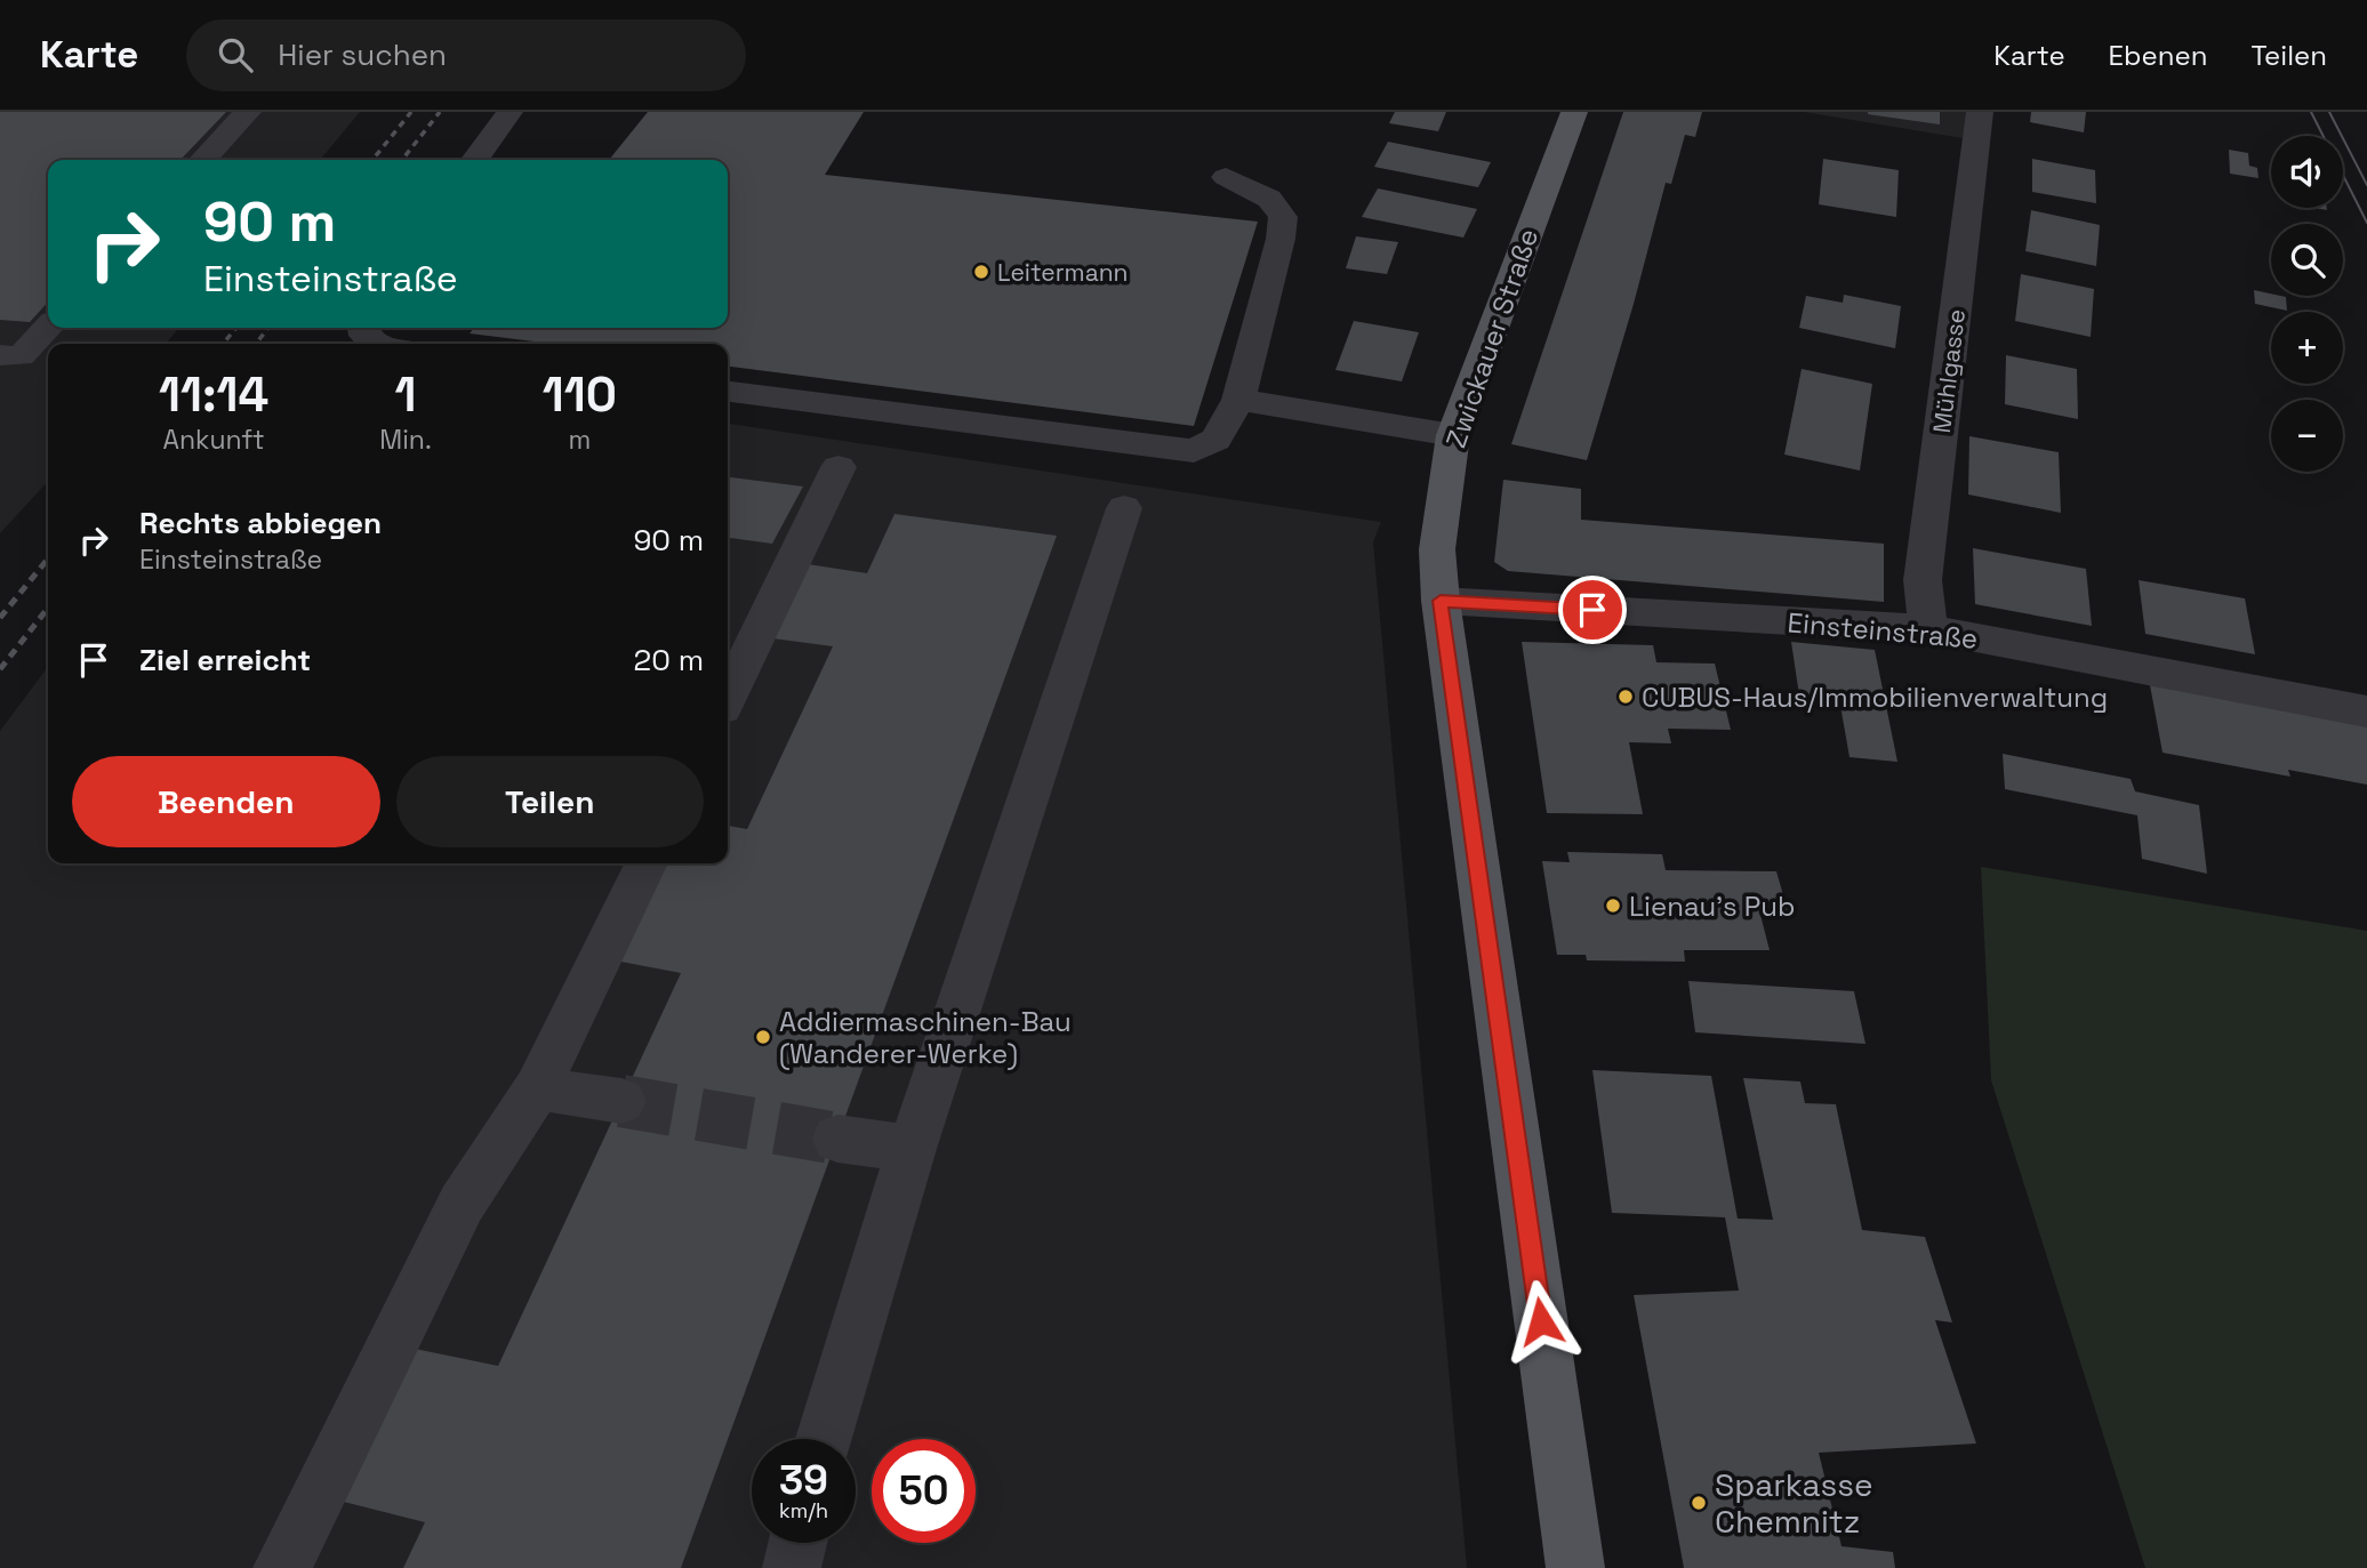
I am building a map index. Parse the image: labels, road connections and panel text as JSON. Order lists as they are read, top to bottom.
{
  "streets": {
    "main road": ["Zwickauer Straße"],
    "street": ["Mühlgasse", "Einsteinstraße"]
  },
  "crossings": [
    ["Zwickauer Straße", "Einsteinstraße"],
    ["Mühlgasse", "Einsteinstraße"]
  ],
  "places": [
    "Leitermann",
    "CUBUS-Haus/Immobilienverwaltung",
    "Lienau's Pub",
    "Addiermaschinen-Bau (Wanderer-Werke)",
    "Sparkasse Chemnitz"
  ],
  "page": {
    "header": "Karte",
    "search": "Hier suchen",
    "nav": ["Karte", "Ebenen", "Teilen"],
    "map_buttons": ["+", "−"],
    "turn": ["90 m", "Einsteinstraße"],
    "eta": [
      "11:14",
      "Ankunft",
      "1",
      "Min.",
      "110",
      "m"
    ],
    "list": [
      {
        "name": "Rechts abbiegen",
        "note": "Einsteinstraße",
        "value": "90 m"
      },
      {
        "name": "Ziel erreicht",
        "value": "20 m"
      }
    ],
    "buttons": ["Beenden", "Teilen"],
    "speed": "39 km/h",
    "limit": "50"
  }
}
